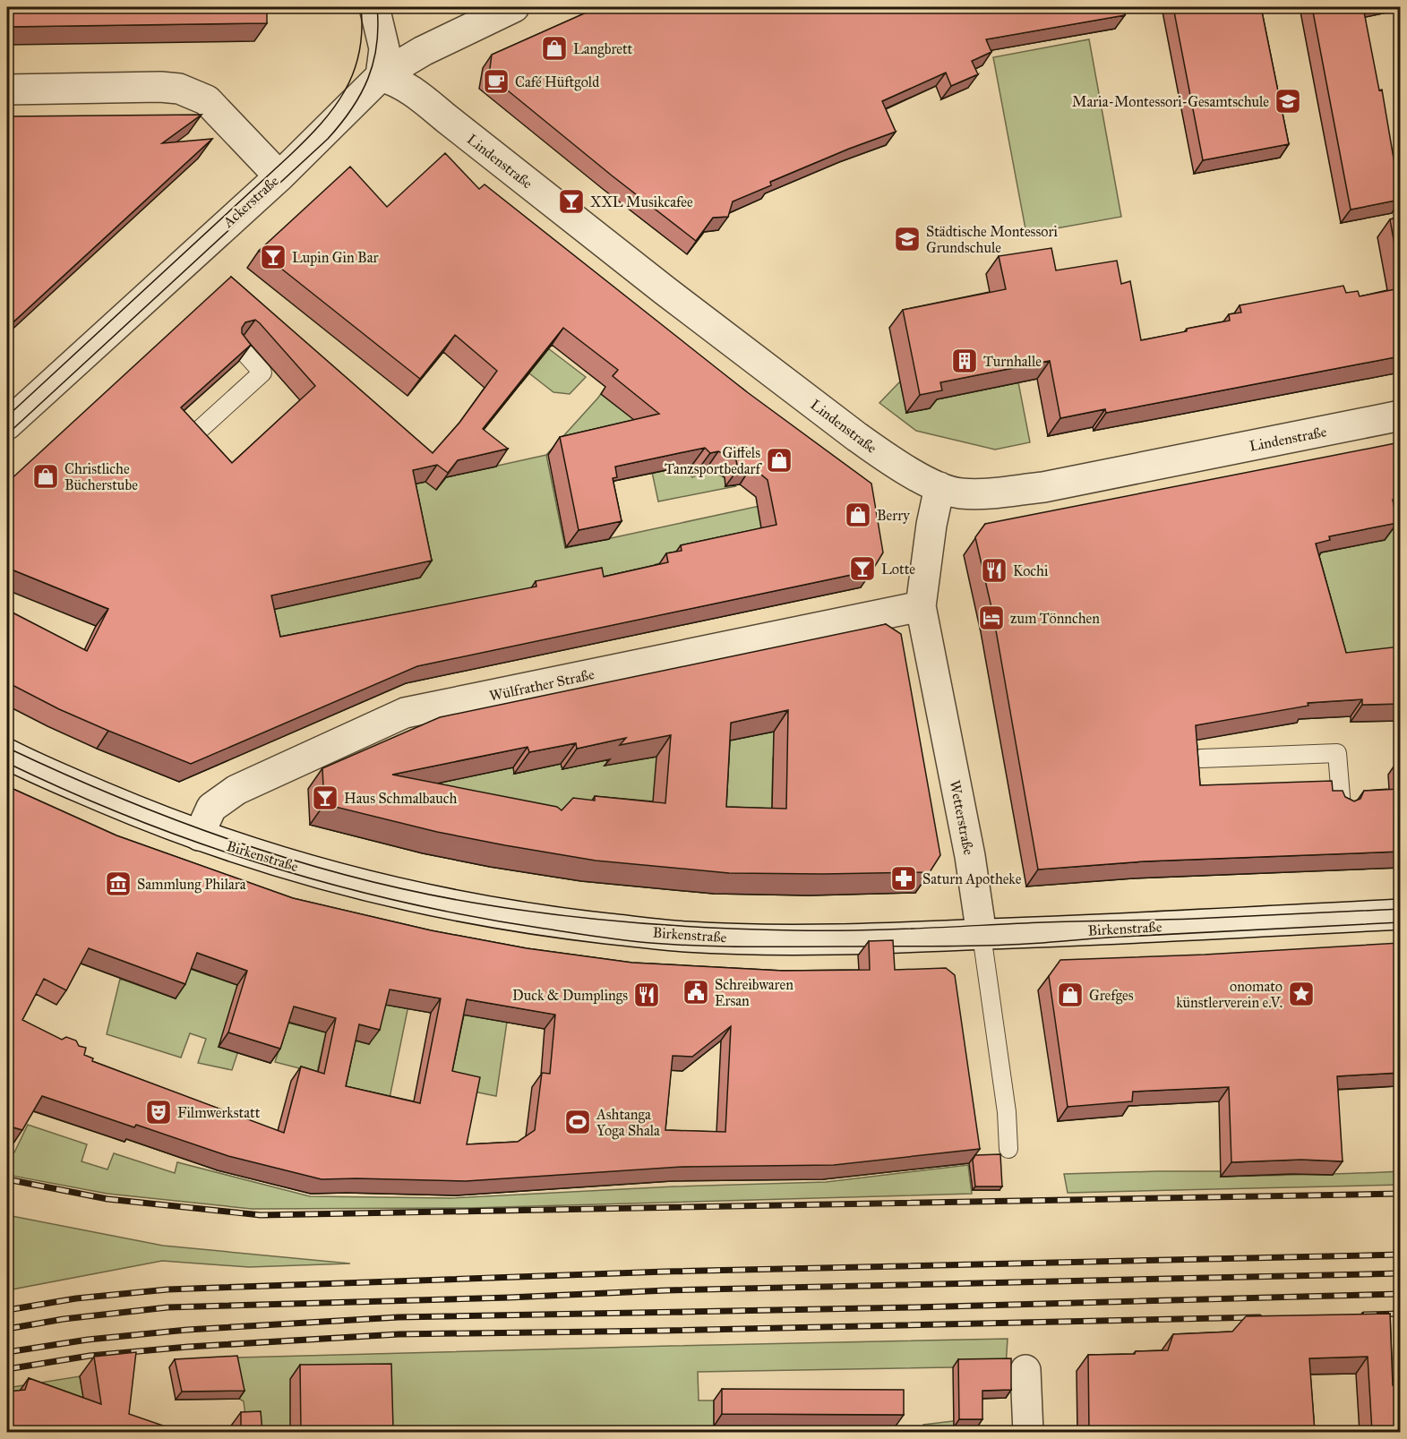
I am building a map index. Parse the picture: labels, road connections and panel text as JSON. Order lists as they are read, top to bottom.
{
  "streets": {
    "street": [
      "Lindenstraße",
      "Ackerstraße",
      "Wülfrather Straße",
      "Wetterstraße",
      "Birkenstraße"
    ]
  },
  "crossings": [
    ["Lindenstraße", "Ackerstraße"],
    ["Lindenstraße", "Wetterstraße"],
    ["Wülfrather Straße", "Wetterstraße"],
    ["Wülfrather Straße", "Birkenstraße"],
    ["Wetterstraße", "Birkenstraße"]
  ],
  "places": {
    "shop": [
      "Langbrett",
      "Giffels Tanzsportbedarf",
      "Christliche Bücherstube",
      "Berry",
      "Grefges"
    ],
    "cafe": ["Café Hüftgold"],
    "school or university": ["Maria-Montessori-Gesamtschule", "Städtische Montessori Grundschule"],
    "bar": [
      "XXL Musikcafee",
      "Lupin Gin Bar",
      "Lotte",
      "Haus Schmalbauch"
    ],
    "building": ["Turnhalle"],
    "restaurant": ["Kochi", "Duck & Dumplings"],
    "hotel": ["zum Tönnchen"],
    "pharmacy": ["Saturn Apotheke"],
    "museum": ["Sammlung Philara"],
    "public building": ["Schreibwaren Ersan"],
    "place": ["onomato künstlerverein e.V."],
    "theatre": ["Filmwerkstatt"],
    "sports": ["Ashtanga Yoga Shala"]
  }
}
